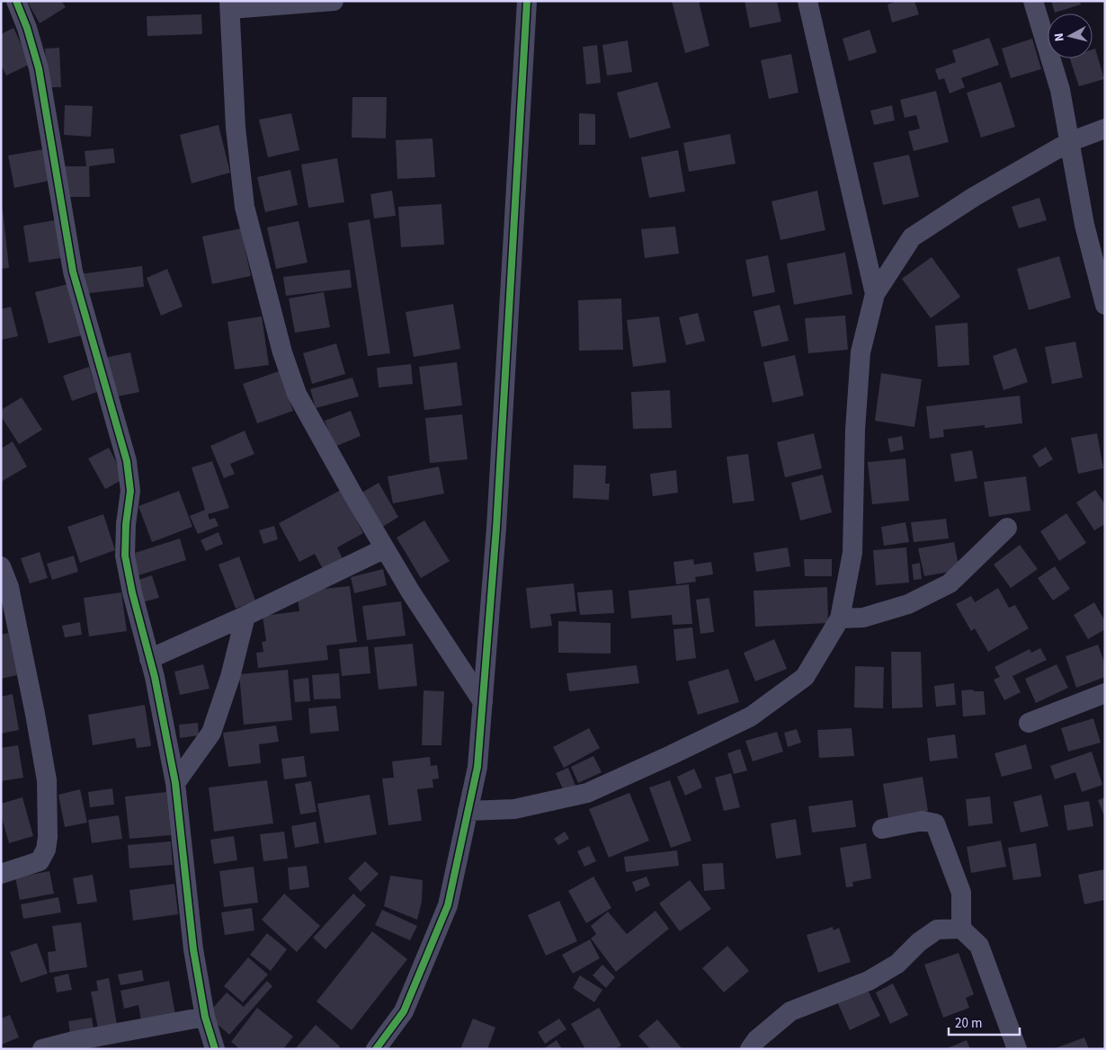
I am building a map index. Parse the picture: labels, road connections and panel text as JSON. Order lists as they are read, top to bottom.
{
  "scale_bar": "20 m",
  "north": "left"
}
